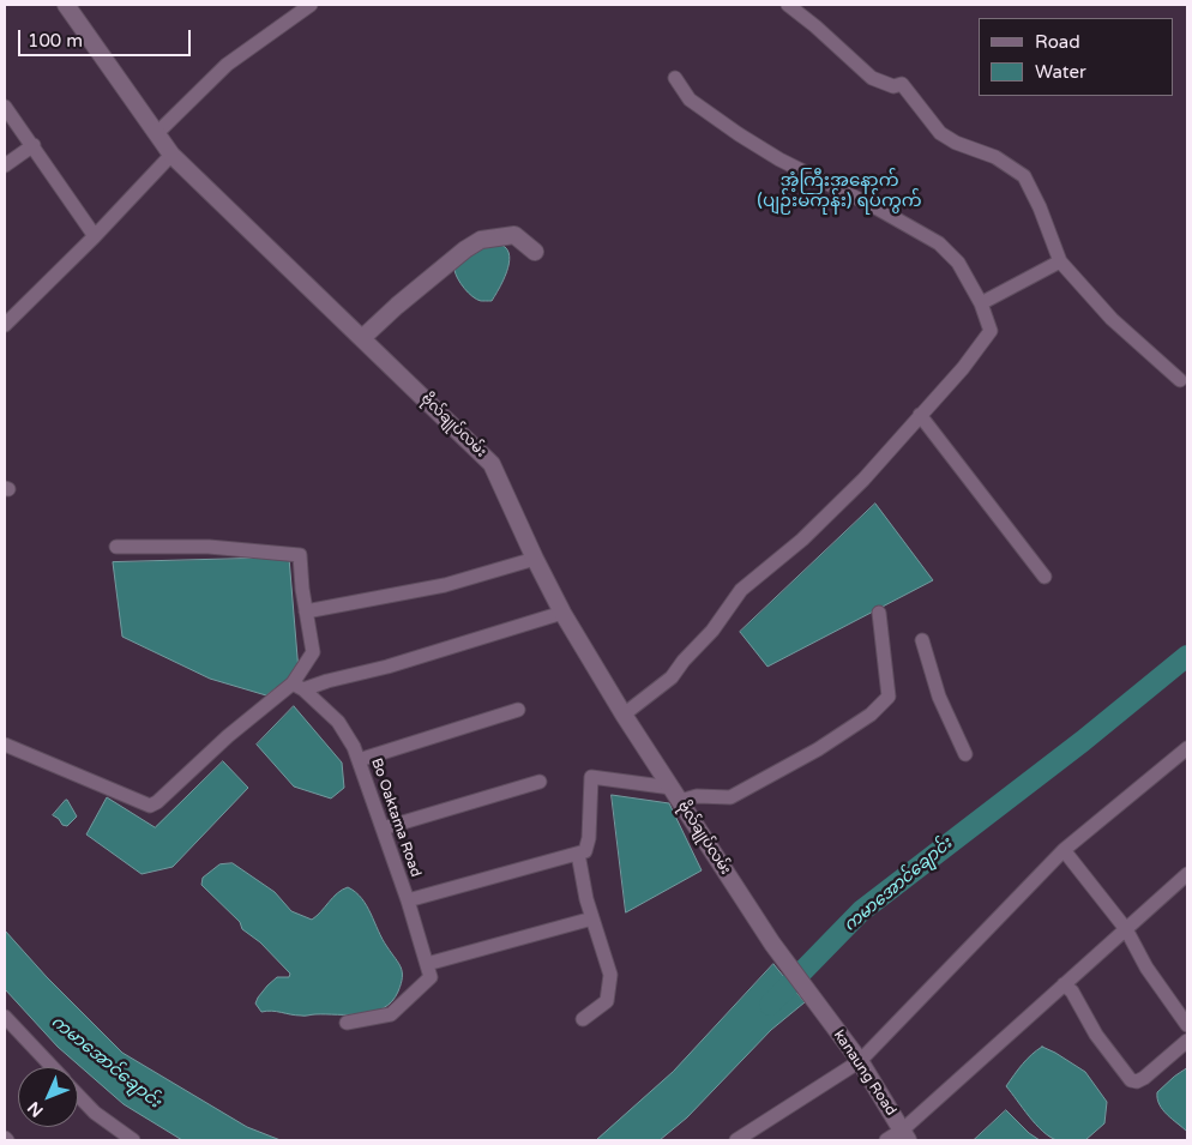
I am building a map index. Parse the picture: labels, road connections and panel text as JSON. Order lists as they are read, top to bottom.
{
  "streets": {
    "street": ["ဗိုလ်ချုပ်လမ်း", "Bo Oaktama Road", "kanaung Road"]
  },
  "crossings": [
    ["ဗိုလ်ချုပ်လမ်း", "kanaung Road"]
  ],
  "districts": ["အံ့ကြီးအနောက် (ပျဉ်းမကုန်း) ရပ်ကွက်"],
  "water": ["ကမာအောင်ချောင်း"],
  "legend": ["Road", "Water"],
  "scale_bar": "100 m",
  "north": "bottom left"
}
